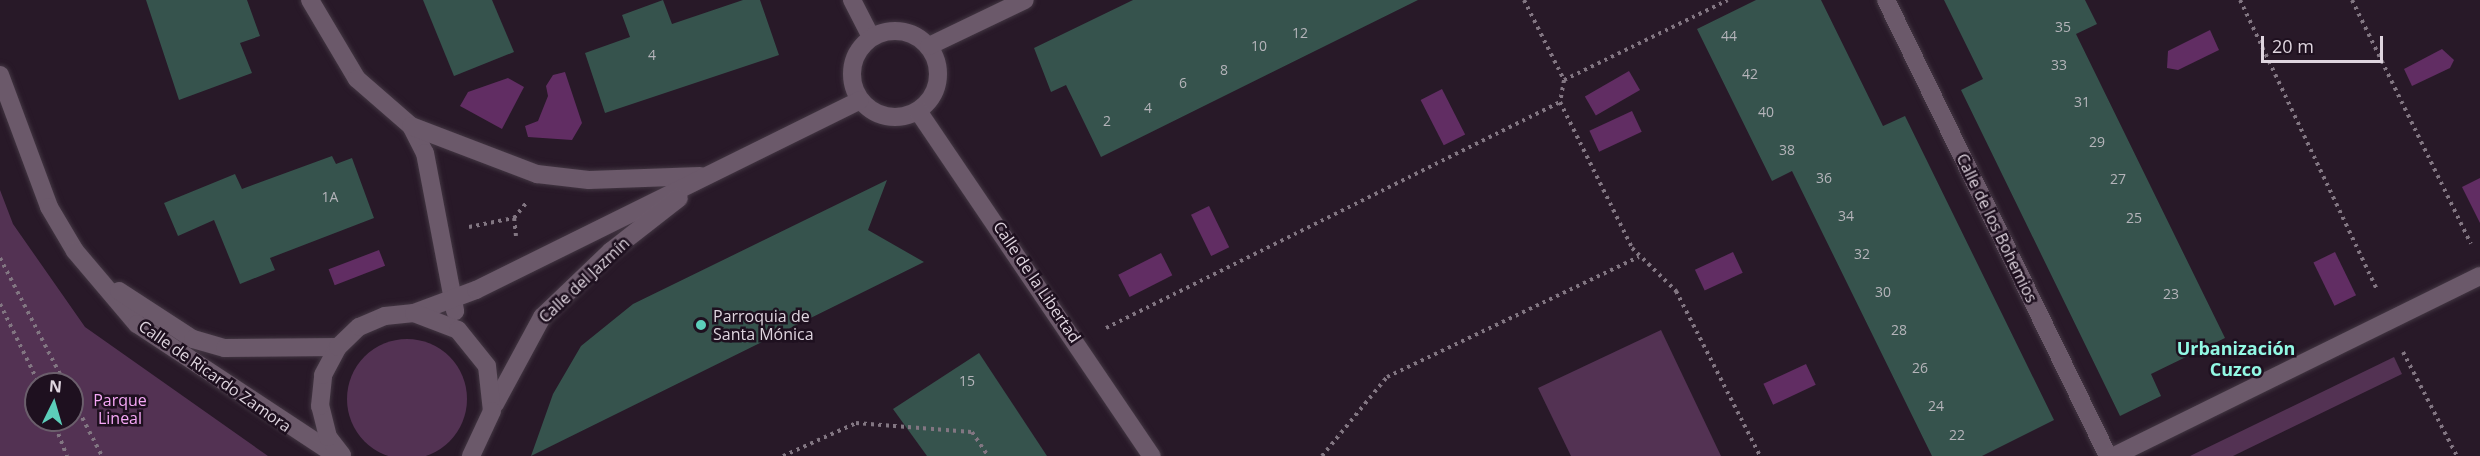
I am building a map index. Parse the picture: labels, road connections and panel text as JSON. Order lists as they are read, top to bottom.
{
  "streets": {
    "street": [
      "Calle de los Bohemios",
      "Calle del Jazmín",
      "Calle de la Libertad",
      "Calle de Ricardo Zamora"
    ]
  },
  "crossings": [
    ["Calle del Jazmín", "Calle de la Libertad"]
  ],
  "districts": ["Urbanización Cuzco"],
  "parks": ["Parque Lineal"],
  "places": ["Parroquia de Santa Mónica"],
  "house_numbers": [
    "35",
    "12",
    "44",
    "10",
    "4",
    "33",
    "8",
    "42",
    "6",
    "31",
    "4",
    "40",
    "2",
    "29",
    "38",
    "36",
    "27",
    "1A",
    "34",
    "25",
    "32",
    "30",
    "23",
    "28",
    "26",
    "15",
    "24",
    "22"
  ],
  "scale_bar": "20 m",
  "north": "top"
}
